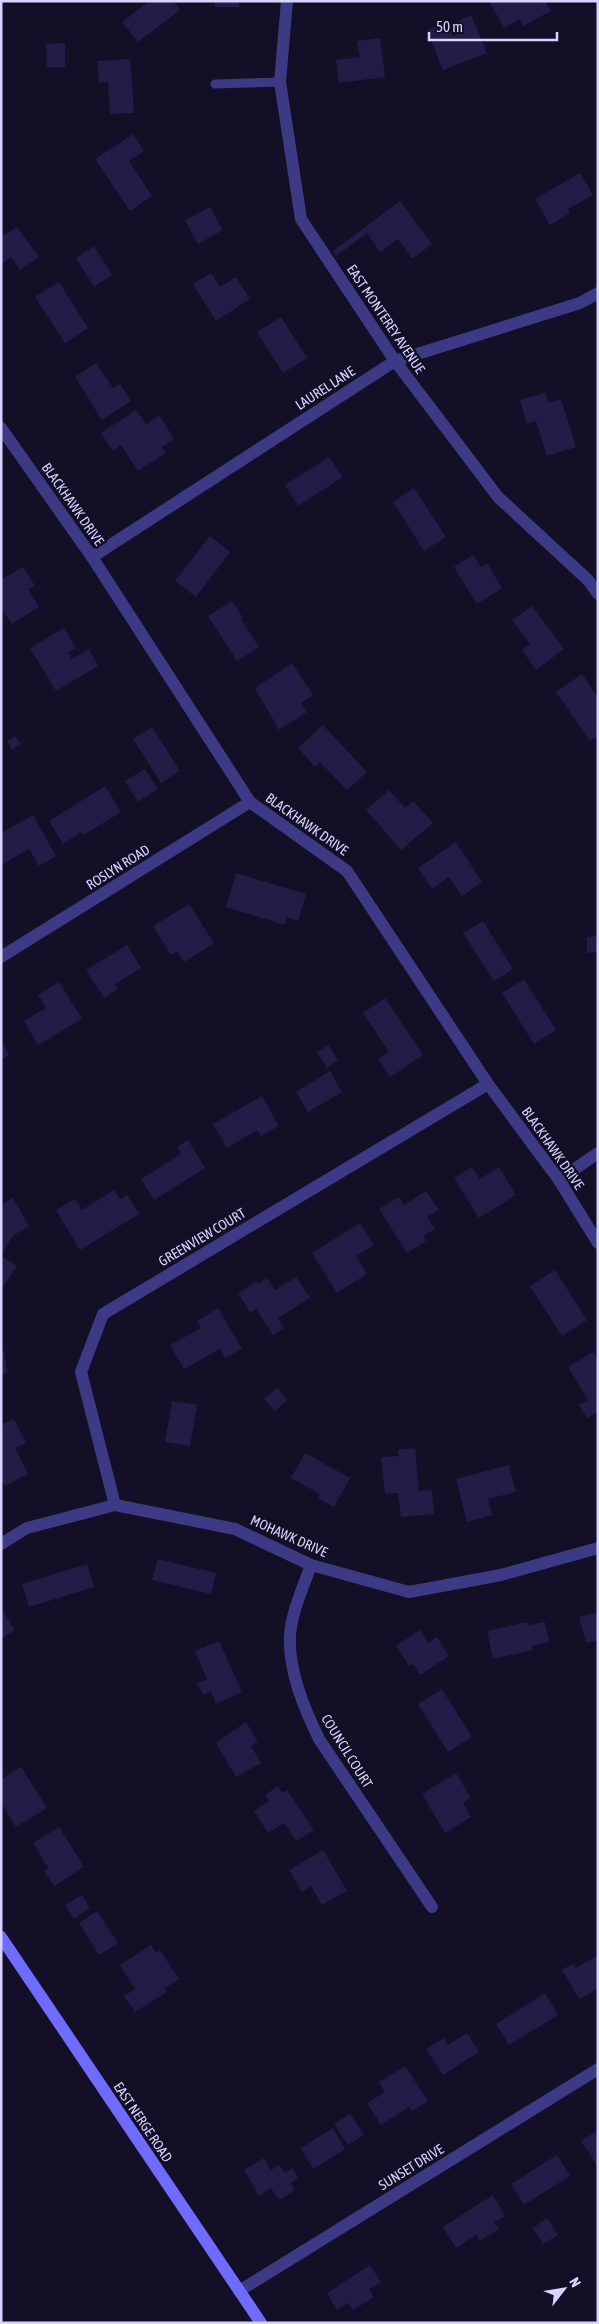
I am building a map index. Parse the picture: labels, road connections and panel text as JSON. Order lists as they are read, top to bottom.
{
  "streets": {
    "main road": ["EAST NERGE ROAD"],
    "street": [
      "EAST MONTEREY AVENUE",
      "LAUREL LANE",
      "BLACKHAWK DRIVE",
      "ROSLYN ROAD",
      "GREENVIEW COURT",
      "MOHAWK DRIVE",
      "COUNCIL COURT",
      "SUNSET DRIVE"
    ]
  },
  "crossings": [
    ["EAST MONTEREY AVENUE", "LAUREL LANE"],
    ["LAUREL LANE", "BLACKHAWK DRIVE"],
    ["BLACKHAWK DRIVE", "ROSLYN ROAD"],
    ["BLACKHAWK DRIVE", "GREENVIEW COURT"],
    ["GREENVIEW COURT", "MOHAWK DRIVE"],
    ["MOHAWK DRIVE", "COUNCIL COURT"],
    ["EAST NERGE ROAD", "SUNSET DRIVE"]
  ],
  "scale_bar": "50 m",
  "north": "top right"
}
